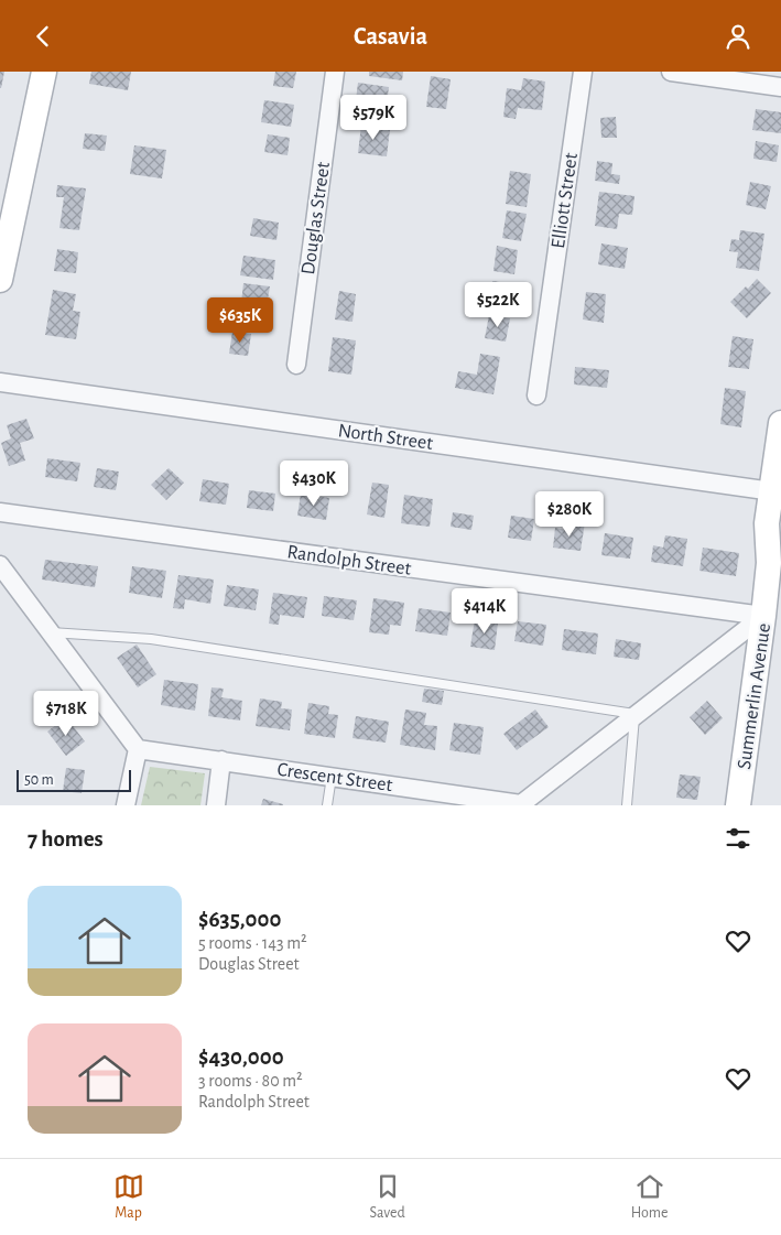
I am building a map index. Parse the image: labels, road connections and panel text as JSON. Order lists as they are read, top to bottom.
{
  "streets": {
    "street": [
      "Elliott Street",
      "Douglas Street",
      "North Street",
      "Randolph Street",
      "Summerlin Avenue",
      "Crescent Street"
    ]
  },
  "crossings": [
    ["North Street", "Summerlin Avenue"],
    ["Randolph Street", "Summerlin Avenue"],
    ["Randolph Street", "Crescent Street"],
    ["Summerlin Avenue", "Crescent Street"]
  ],
  "scale_bar": "50 m",
  "page": {
    "header": "Casavia",
    "price": [
      "$579K",
      "$522K",
      "$635K",
      "$430K",
      "$280K",
      "$414K",
      "$718K"
    ],
    "scale": "50 m",
    "heading": "7 homes",
    "list": [
      {
        "name": "$635,000",
        "note": "5 rooms · 143 m² · Douglas Street"
      },
      {
        "name": "$430,000",
        "note": "3 rooms · 80 m² · Randolph Street"
      }
    ],
    "tabs": ["Map", "Saved", "Home"]
  }
}
